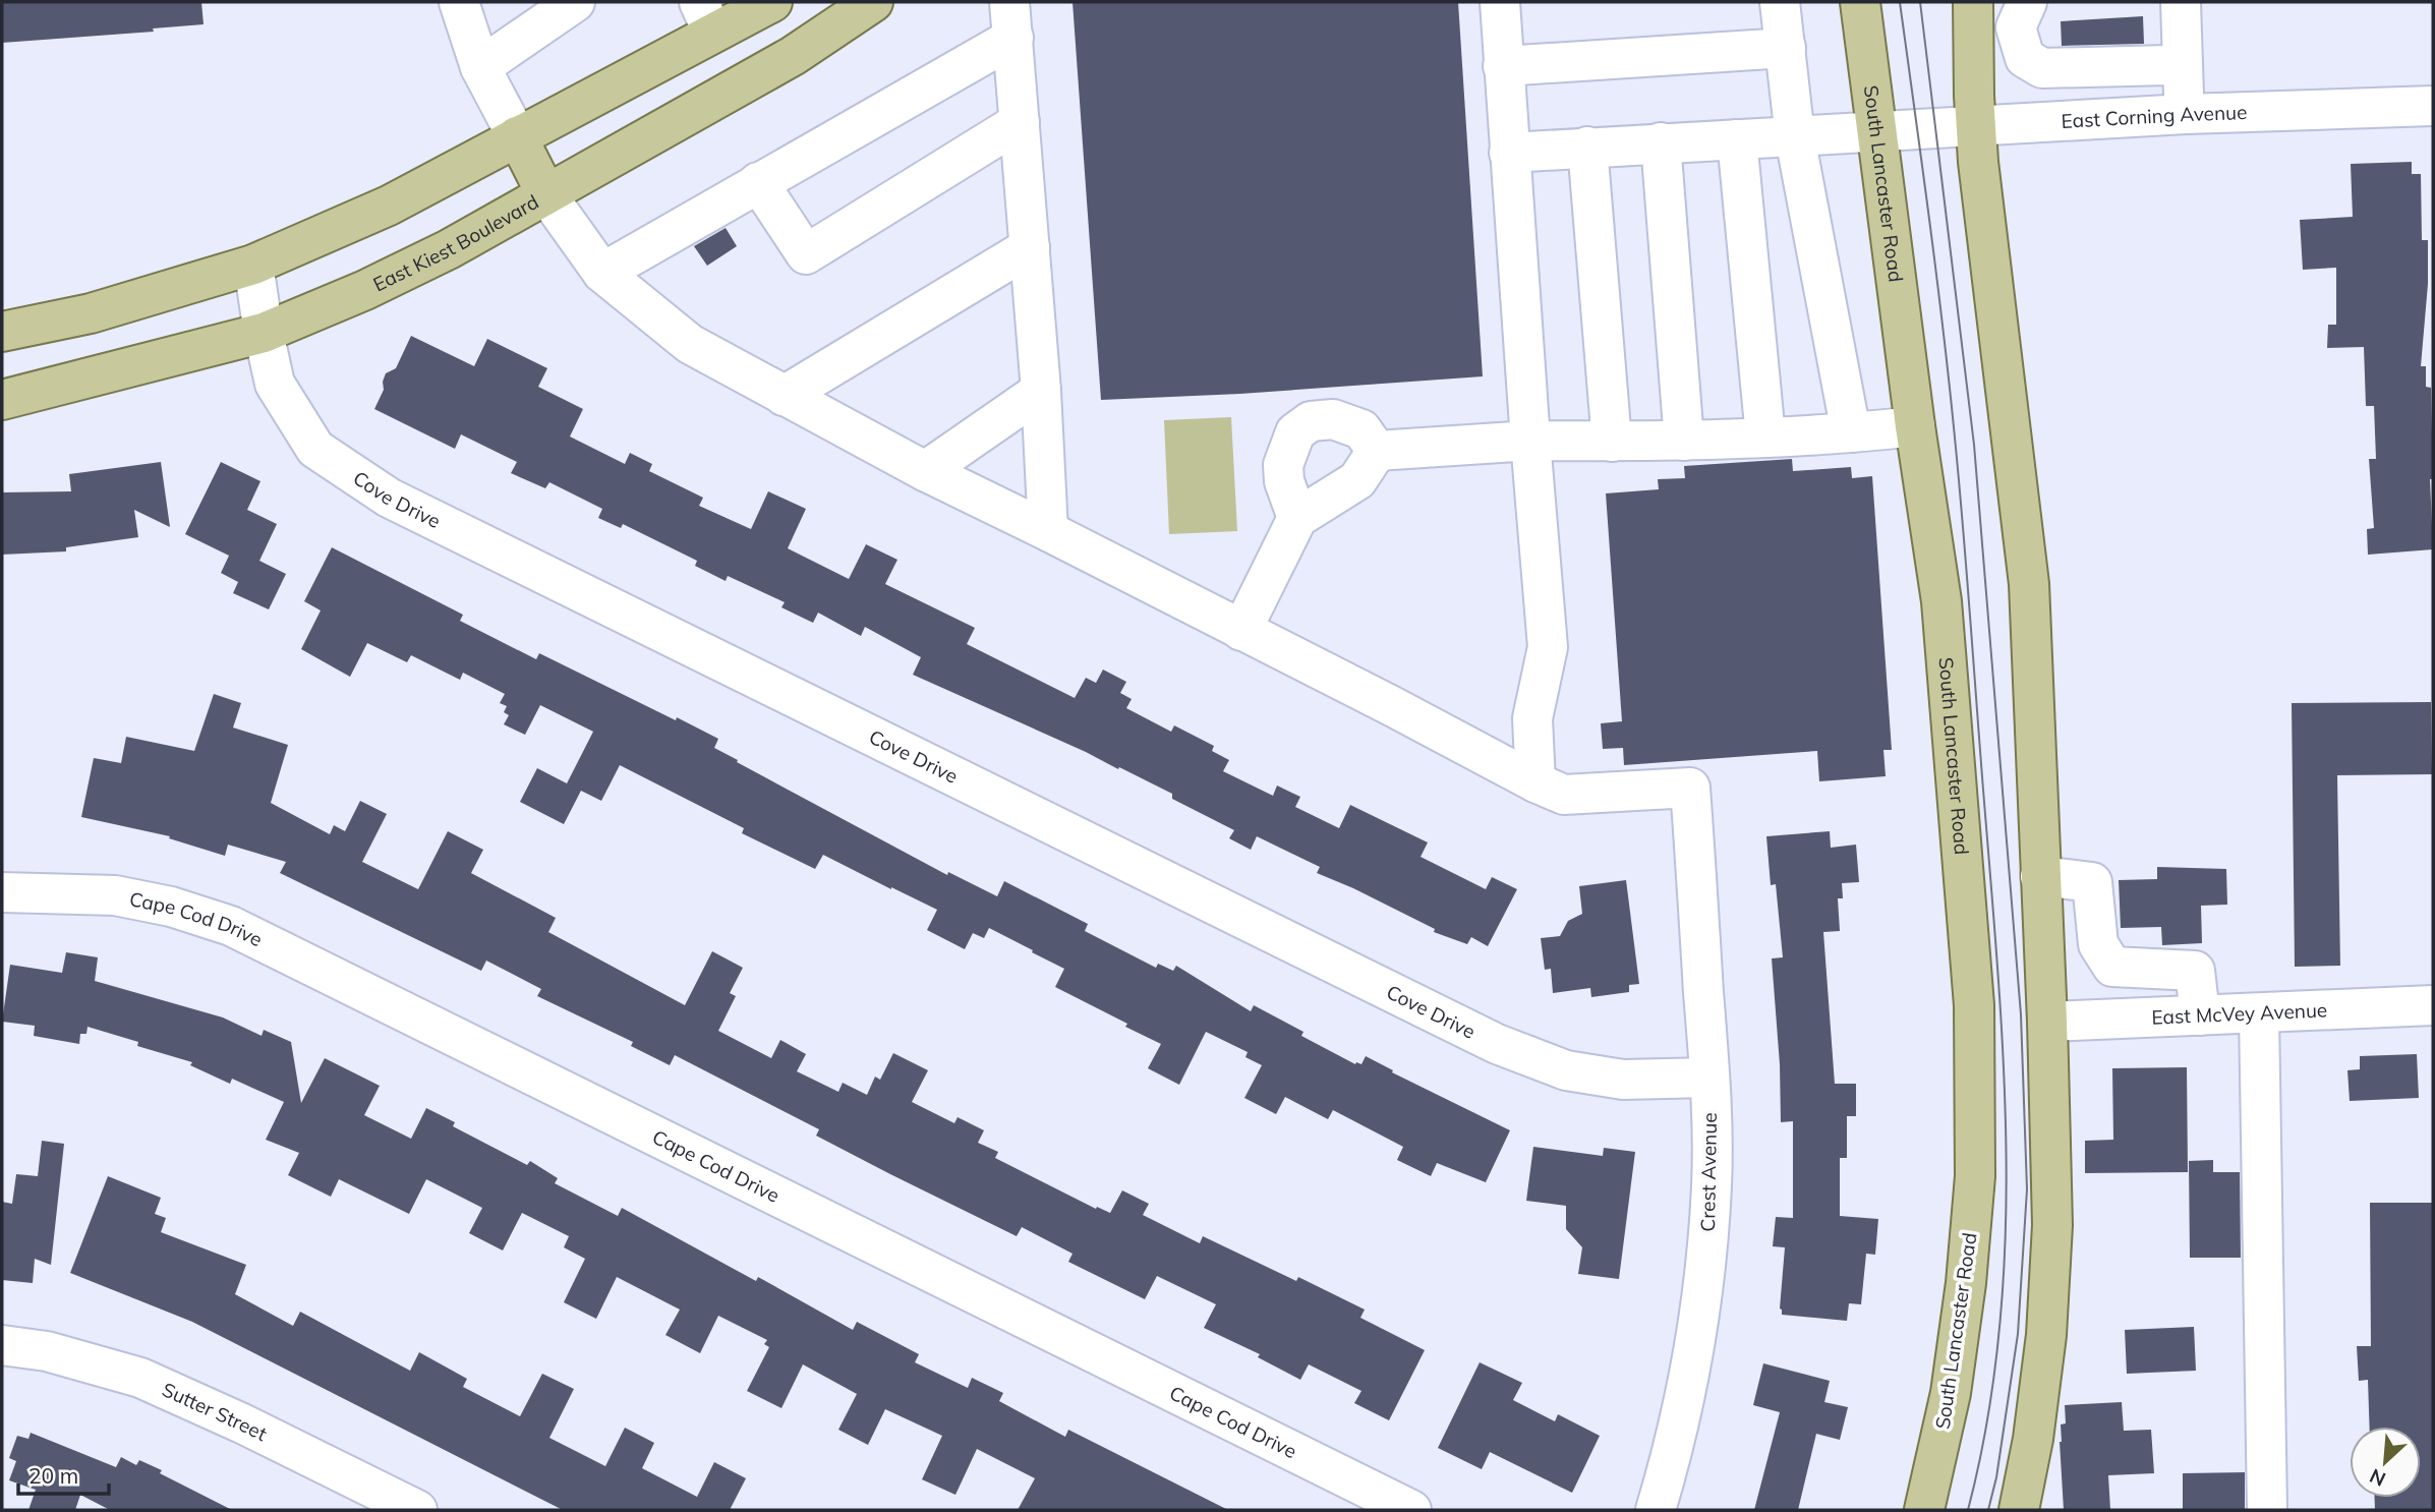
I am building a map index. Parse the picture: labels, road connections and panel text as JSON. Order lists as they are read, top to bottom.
{
  "streets": {
    "main road": ["South Lancaster Road", "East Kiest Boulevard"],
    "street": [
      "East Corning Avenue",
      "Cove Drive",
      "Cape Cod Drive",
      "East McVey Avenue",
      "Crest Avenue",
      "Sutter Street"
    ]
  },
  "crossings": [
    ["East Corning Avenue", "South Lancaster Road"],
    ["East Kiest Boulevard", "Cove Drive"],
    ["Cove Drive", "Crest Avenue"]
  ],
  "scale_bar": "20 m",
  "north": "bottom left"
}
